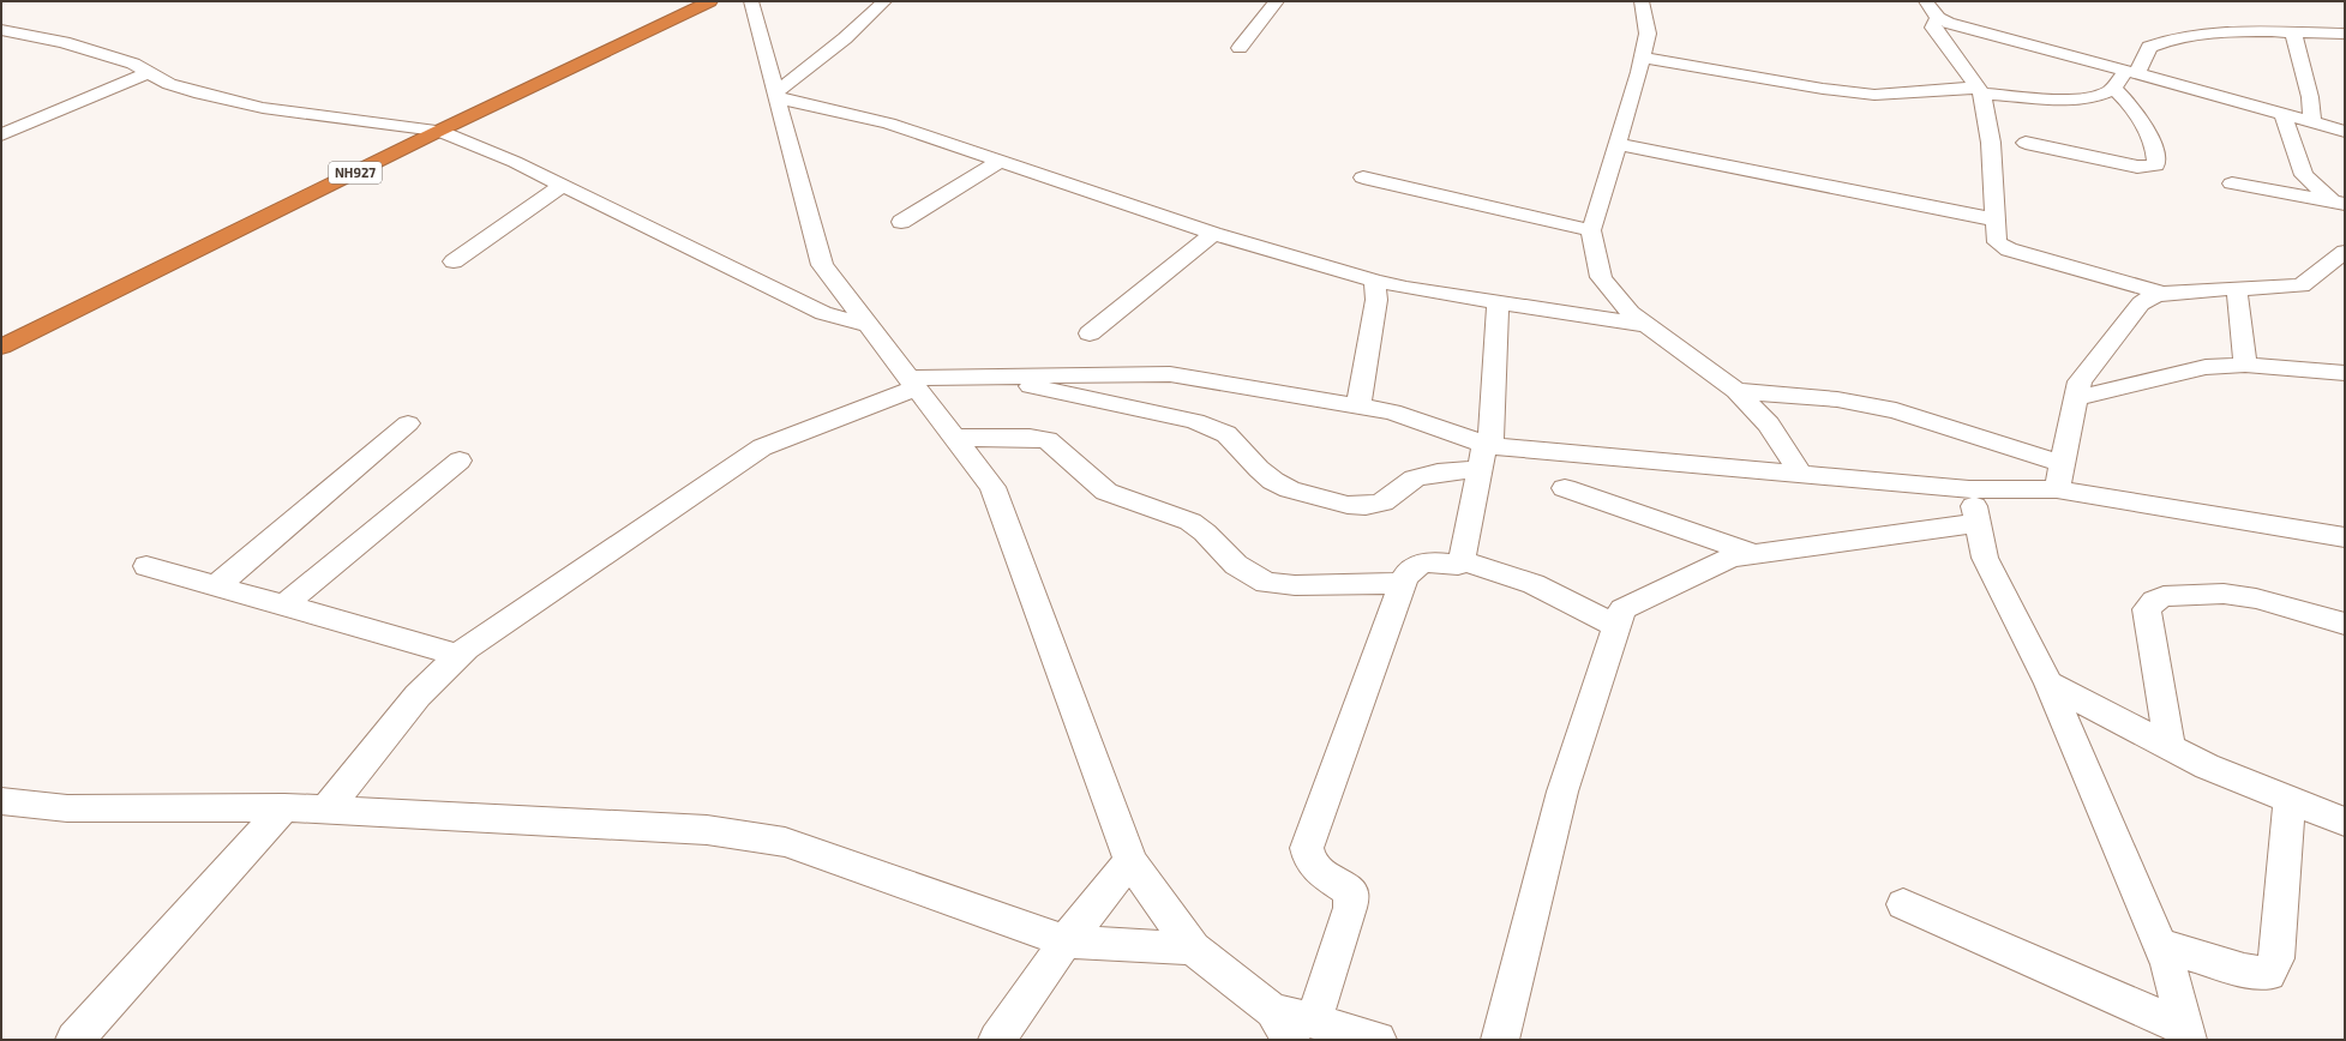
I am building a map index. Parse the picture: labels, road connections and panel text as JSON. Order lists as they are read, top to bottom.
{
  "streets": {
    "highway": ["NH927"]
  }
}
